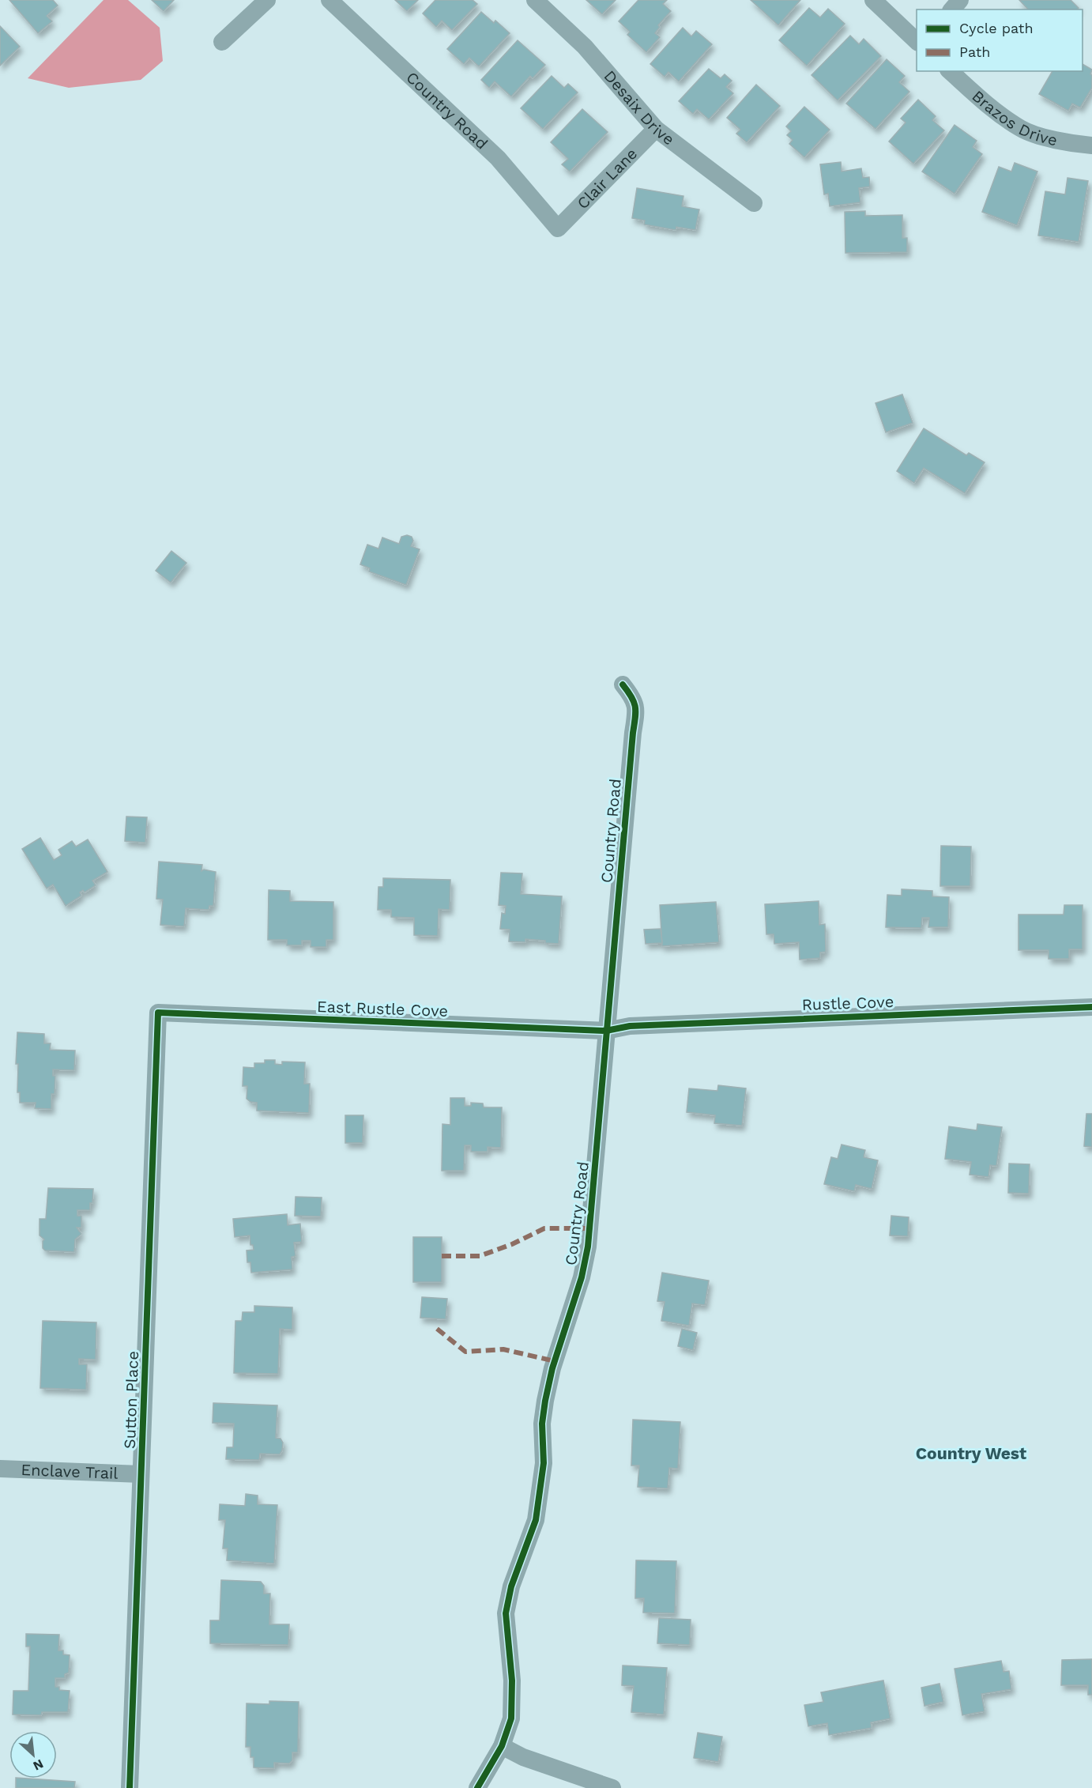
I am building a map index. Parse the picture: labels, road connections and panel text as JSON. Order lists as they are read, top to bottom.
{
  "streets": {
    "street": [
      "Desaix Drive",
      "Country Road",
      "Brazos Drive",
      "Clair Lane",
      "Rustle Cove",
      "East Rustle Cove",
      "Sutton Place",
      "Enclave Trail"
    ]
  },
  "crossings": [
    ["Desaix Drive", "Clair Lane"],
    ["Country Road", "Clair Lane"],
    ["Country Road", "Rustle Cove"],
    ["Country Road", "East Rustle Cove"],
    ["Rustle Cove", "East Rustle Cove"],
    ["East Rustle Cove", "Sutton Place"],
    ["Sutton Place", "Enclave Trail"]
  ],
  "districts": ["Country West"],
  "legend": ["Cycle path", "Path"],
  "north": "bottom right"
}
